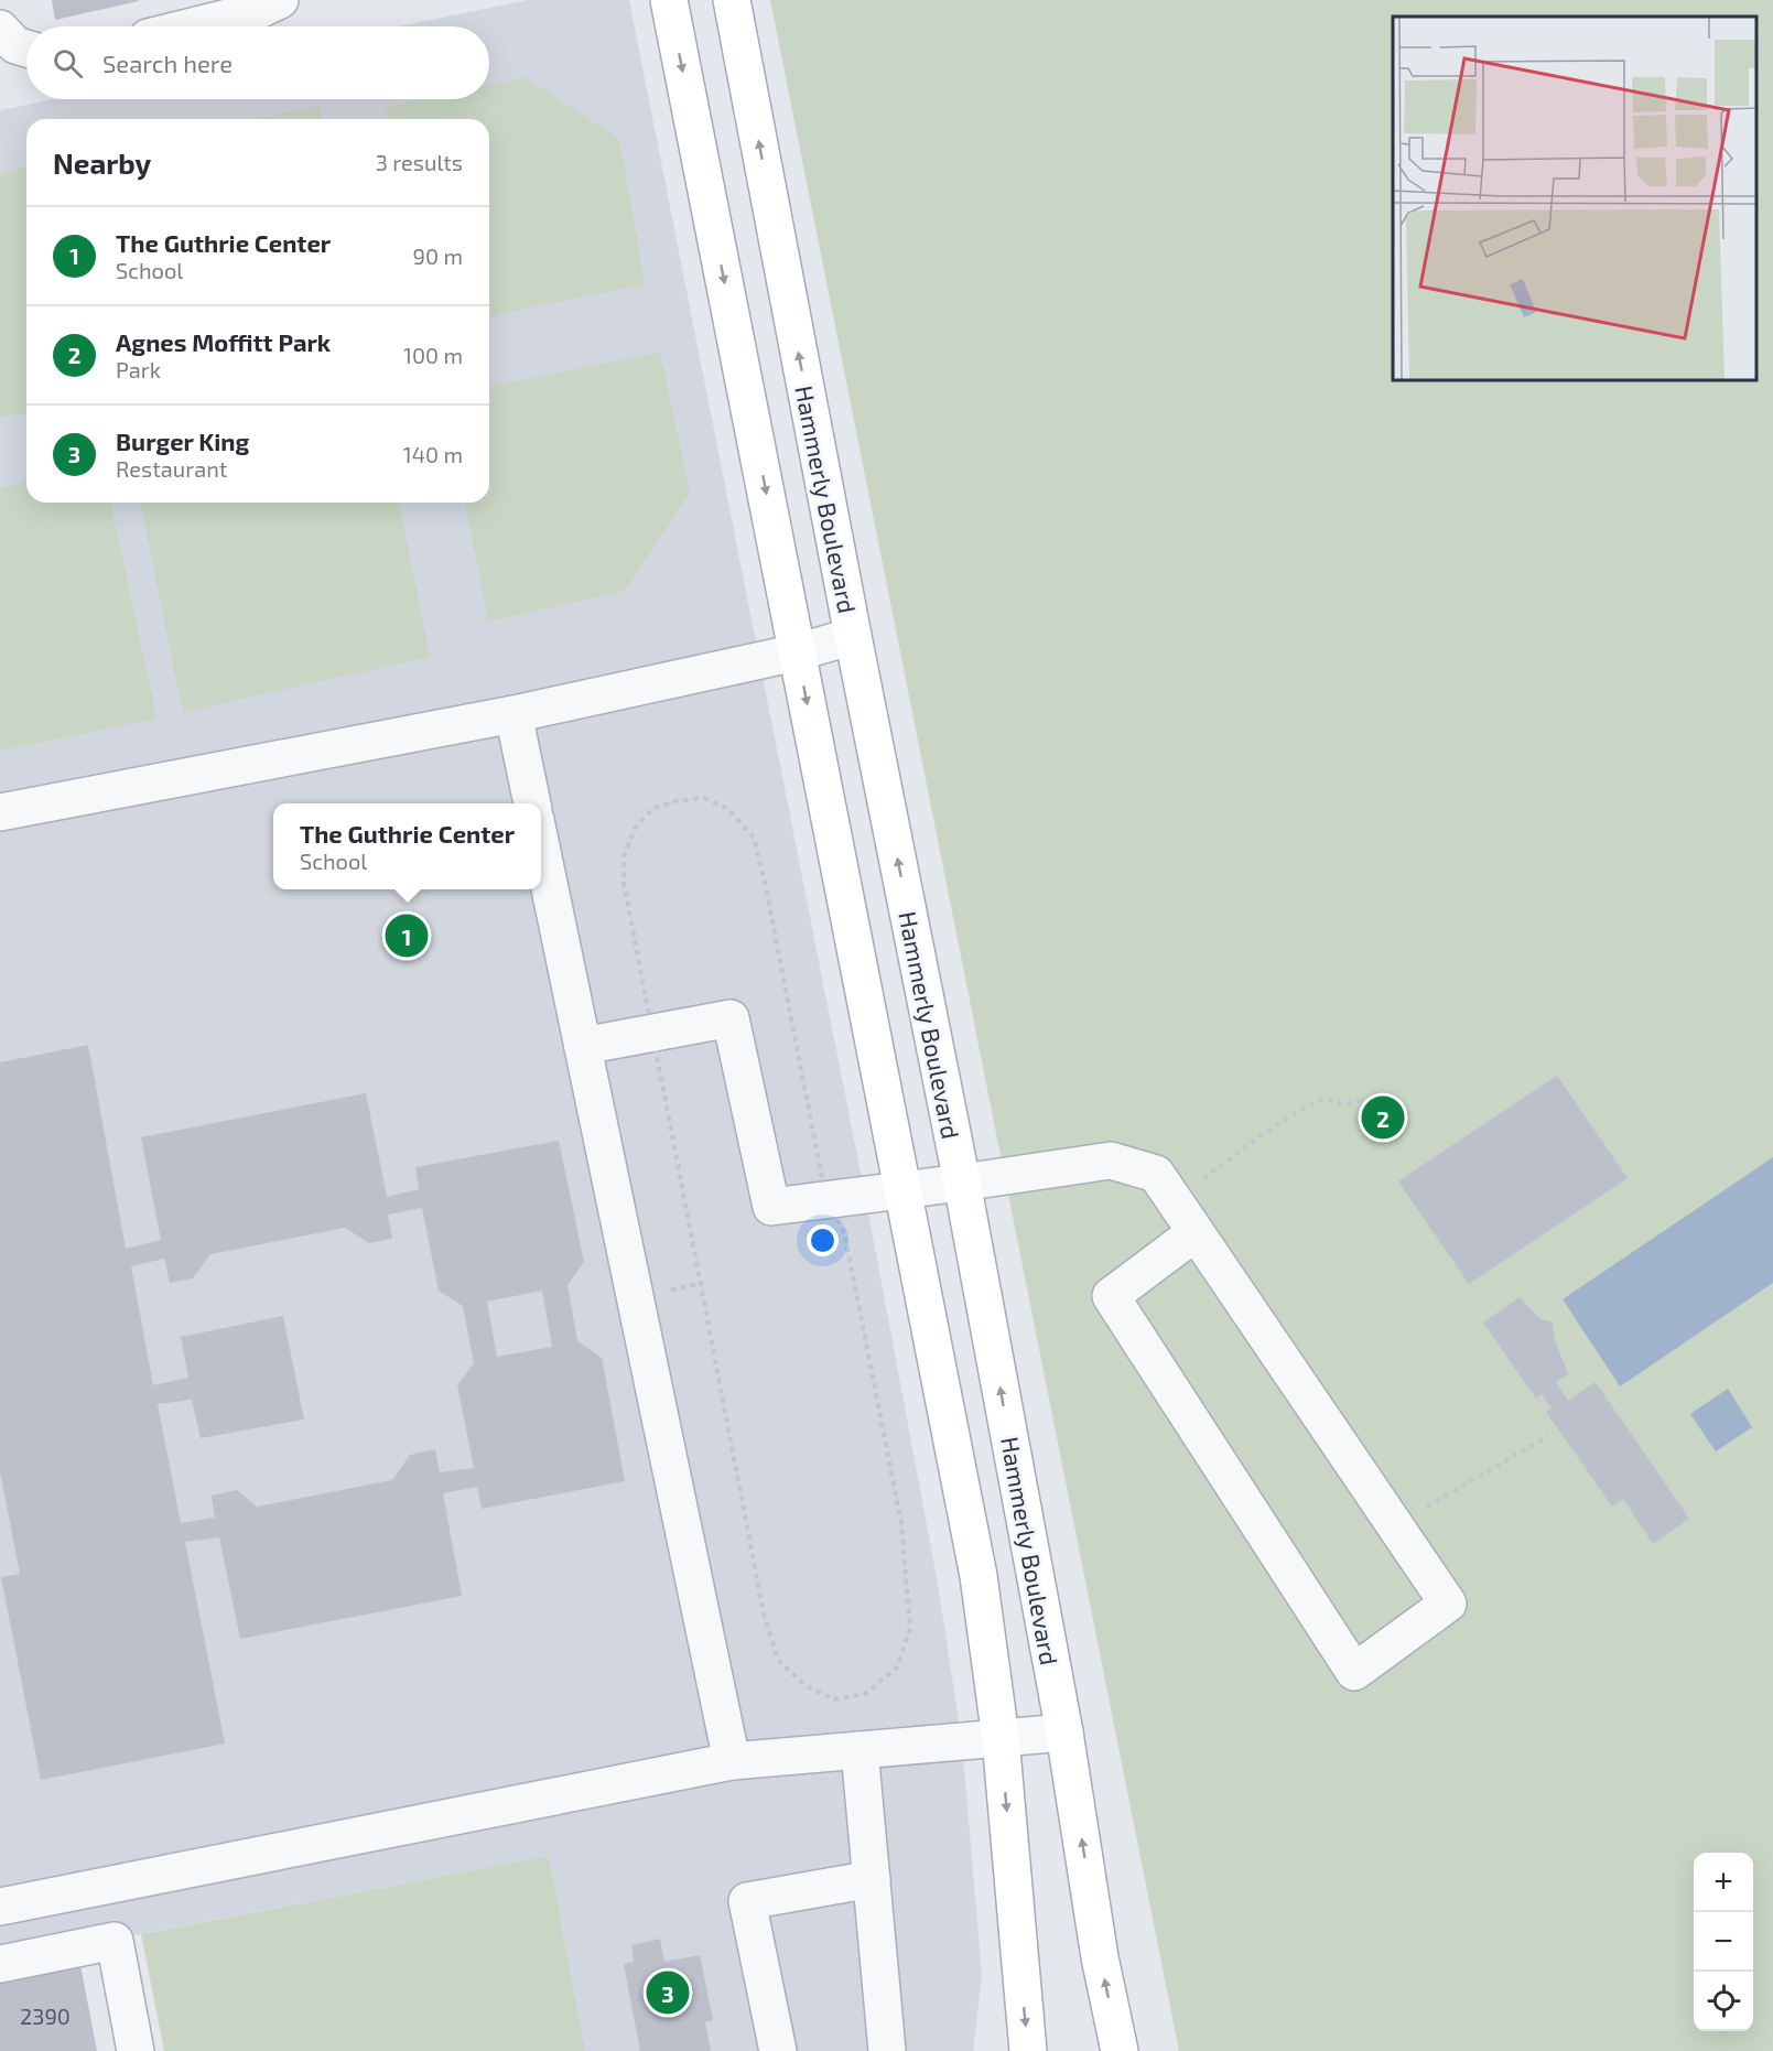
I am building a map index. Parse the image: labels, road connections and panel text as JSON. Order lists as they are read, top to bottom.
{
  "streets": {
    "main road": ["Hammerly Boulevard"]
  },
  "house_numbers": ["2390"],
  "page": {
    "search": "Search here",
    "heading": ["Nearby", "3 results"],
    "list": [
      {
        "mark": "1",
        "name": "The Guthrie Center",
        "note": "School",
        "value": "90 m"
      },
      {
        "mark": "2",
        "name": "Agnes Moffitt Park",
        "note": "Park",
        "value": "100 m"
      },
      {
        "mark": "3",
        "name": "Burger King",
        "note": "Restaurant",
        "value": "140 m"
      }
    ],
    "popup": ["The Guthrie Center", "School"],
    "pins": ["1", "2", "3"],
    "map_buttons": ["+", "−"]
  }
}
